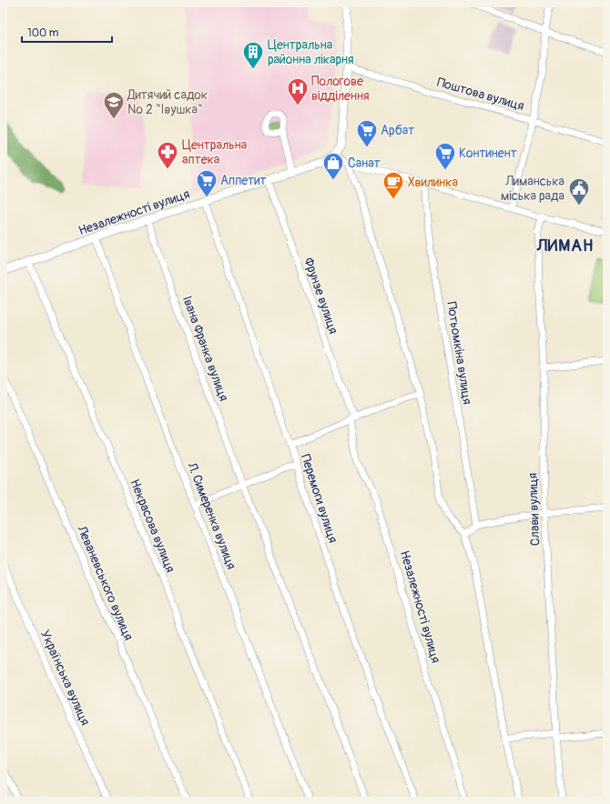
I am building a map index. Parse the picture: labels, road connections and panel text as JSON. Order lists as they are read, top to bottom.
{
  "streets": {
    "main road": ["Незалежності вулиця"],
    "street": [
      "Поштова вулиця",
      "Фрунзе вулиця",
      "Івана Франка вулиця",
      "Потьомкіна вулиця",
      "Перемоги вулиця",
      "Слави вулиця",
      "Л. Симеренка вулиця",
      "Некрасова вулиця",
      "Леваневського вулиця",
      "Українська вулиця"
    ]
  },
  "crossings": [
    ["Незалежності вулиця", "Фрунзе вулиця"],
    ["Незалежності вулиця", "Івана Франка вулиця"],
    ["Незалежності вулиця", "Перемоги вулиця"],
    ["Незалежності вулиця", "Л. Симеренка вулиця"],
    ["Незалежності вулиця", "Некрасова вулиця"]
  ],
  "districts": ["ЛИМАН"],
  "places": {
    "building": ["Центральна районна лікарня"],
    "hospital": ["Пологове відділення"],
    "school or university": ["Дитячий садок № 2 \"Івушка\""],
    "supermarket": ["Арбат", "Континент", "Аппетит"],
    "pharmacy": ["Центральна аптека"],
    "shop": ["Санат"],
    "cafe": ["Хвилинка"],
    "public building": ["Лиманська міська рада"]
  },
  "scale_bar": "100 m"
}
